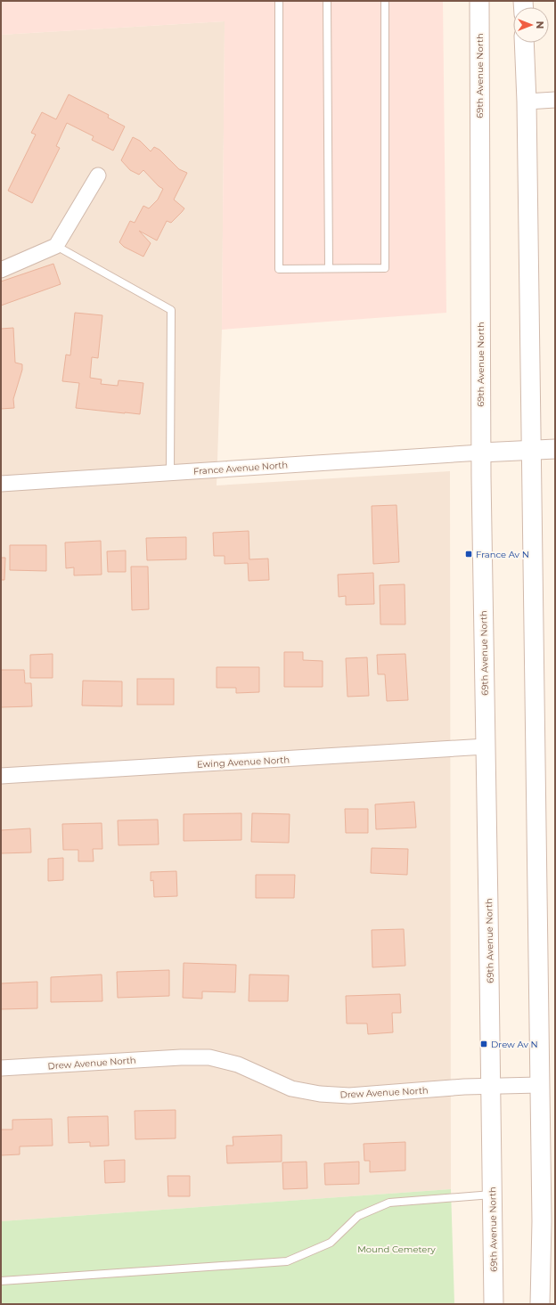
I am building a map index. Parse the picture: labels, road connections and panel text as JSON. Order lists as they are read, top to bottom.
{
  "streets": {
    "street": [
      "69th Avenue North",
      "France Avenue North",
      "Ewing Avenue North",
      "Drew Avenue North"
    ]
  },
  "crossings": [
    ["69th Avenue North", "France Avenue North"],
    ["69th Avenue North", "Ewing Avenue North"],
    ["69th Avenue North", "Drew Avenue North"]
  ],
  "parks": ["Mound Cemetery"],
  "places": {
    "transit": ["France Av N", "Drew Av N"]
  },
  "north": "right"
}
